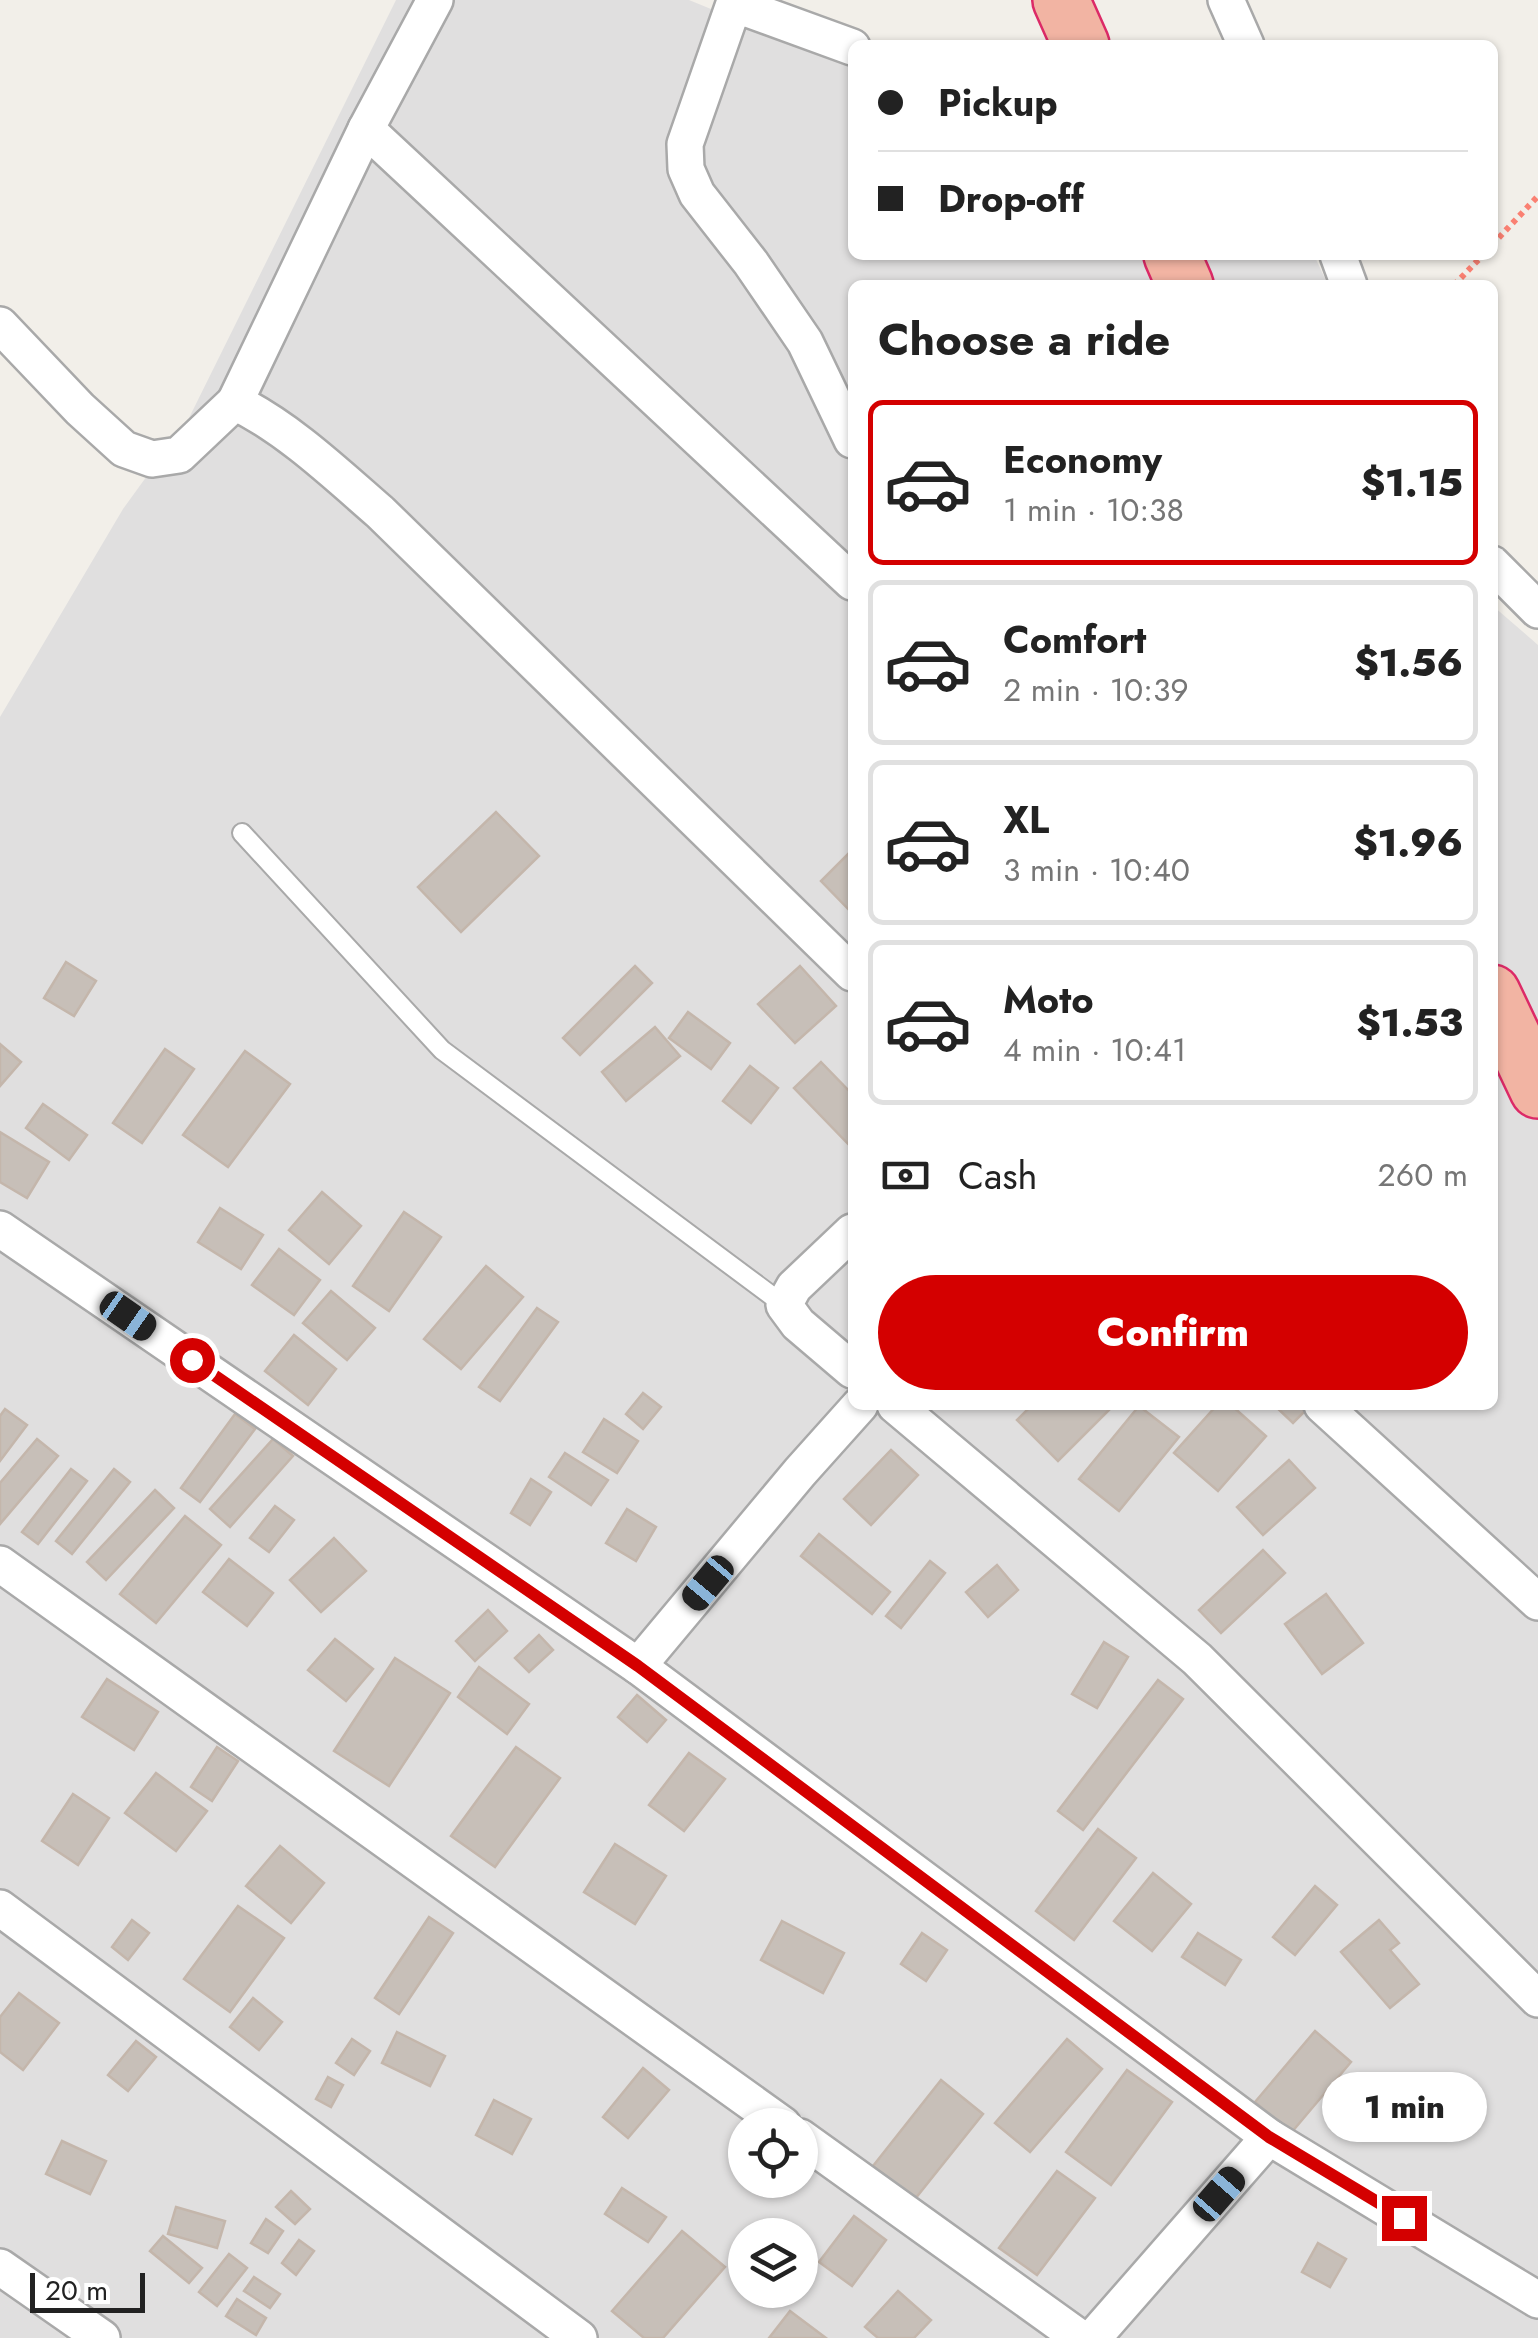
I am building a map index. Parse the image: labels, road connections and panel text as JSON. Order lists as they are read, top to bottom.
{
  "scale_bar": "20 m",
  "page": {
    "banner": ["Pickup", "Drop-off"],
    "heading": "Choose a ride",
    "list": [
      {
        "name": "Economy",
        "note": "1 min · 10:38",
        "value": "$1.15"
      },
      {
        "name": "Comfort",
        "note": "2 min · 10:39",
        "value": "$1.56"
      },
      {
        "name": "XL",
        "note": "3 min · 10:40",
        "value": "$1.96"
      },
      {
        "name": "Moto",
        "note": "4 min · 10:41",
        "value": "$1.53"
      }
    ],
    "pay": ["Cash", "260 m"],
    "buttons": "Confirm",
    "bubble": "1 min",
    "scale": "20 m"
  }
}
